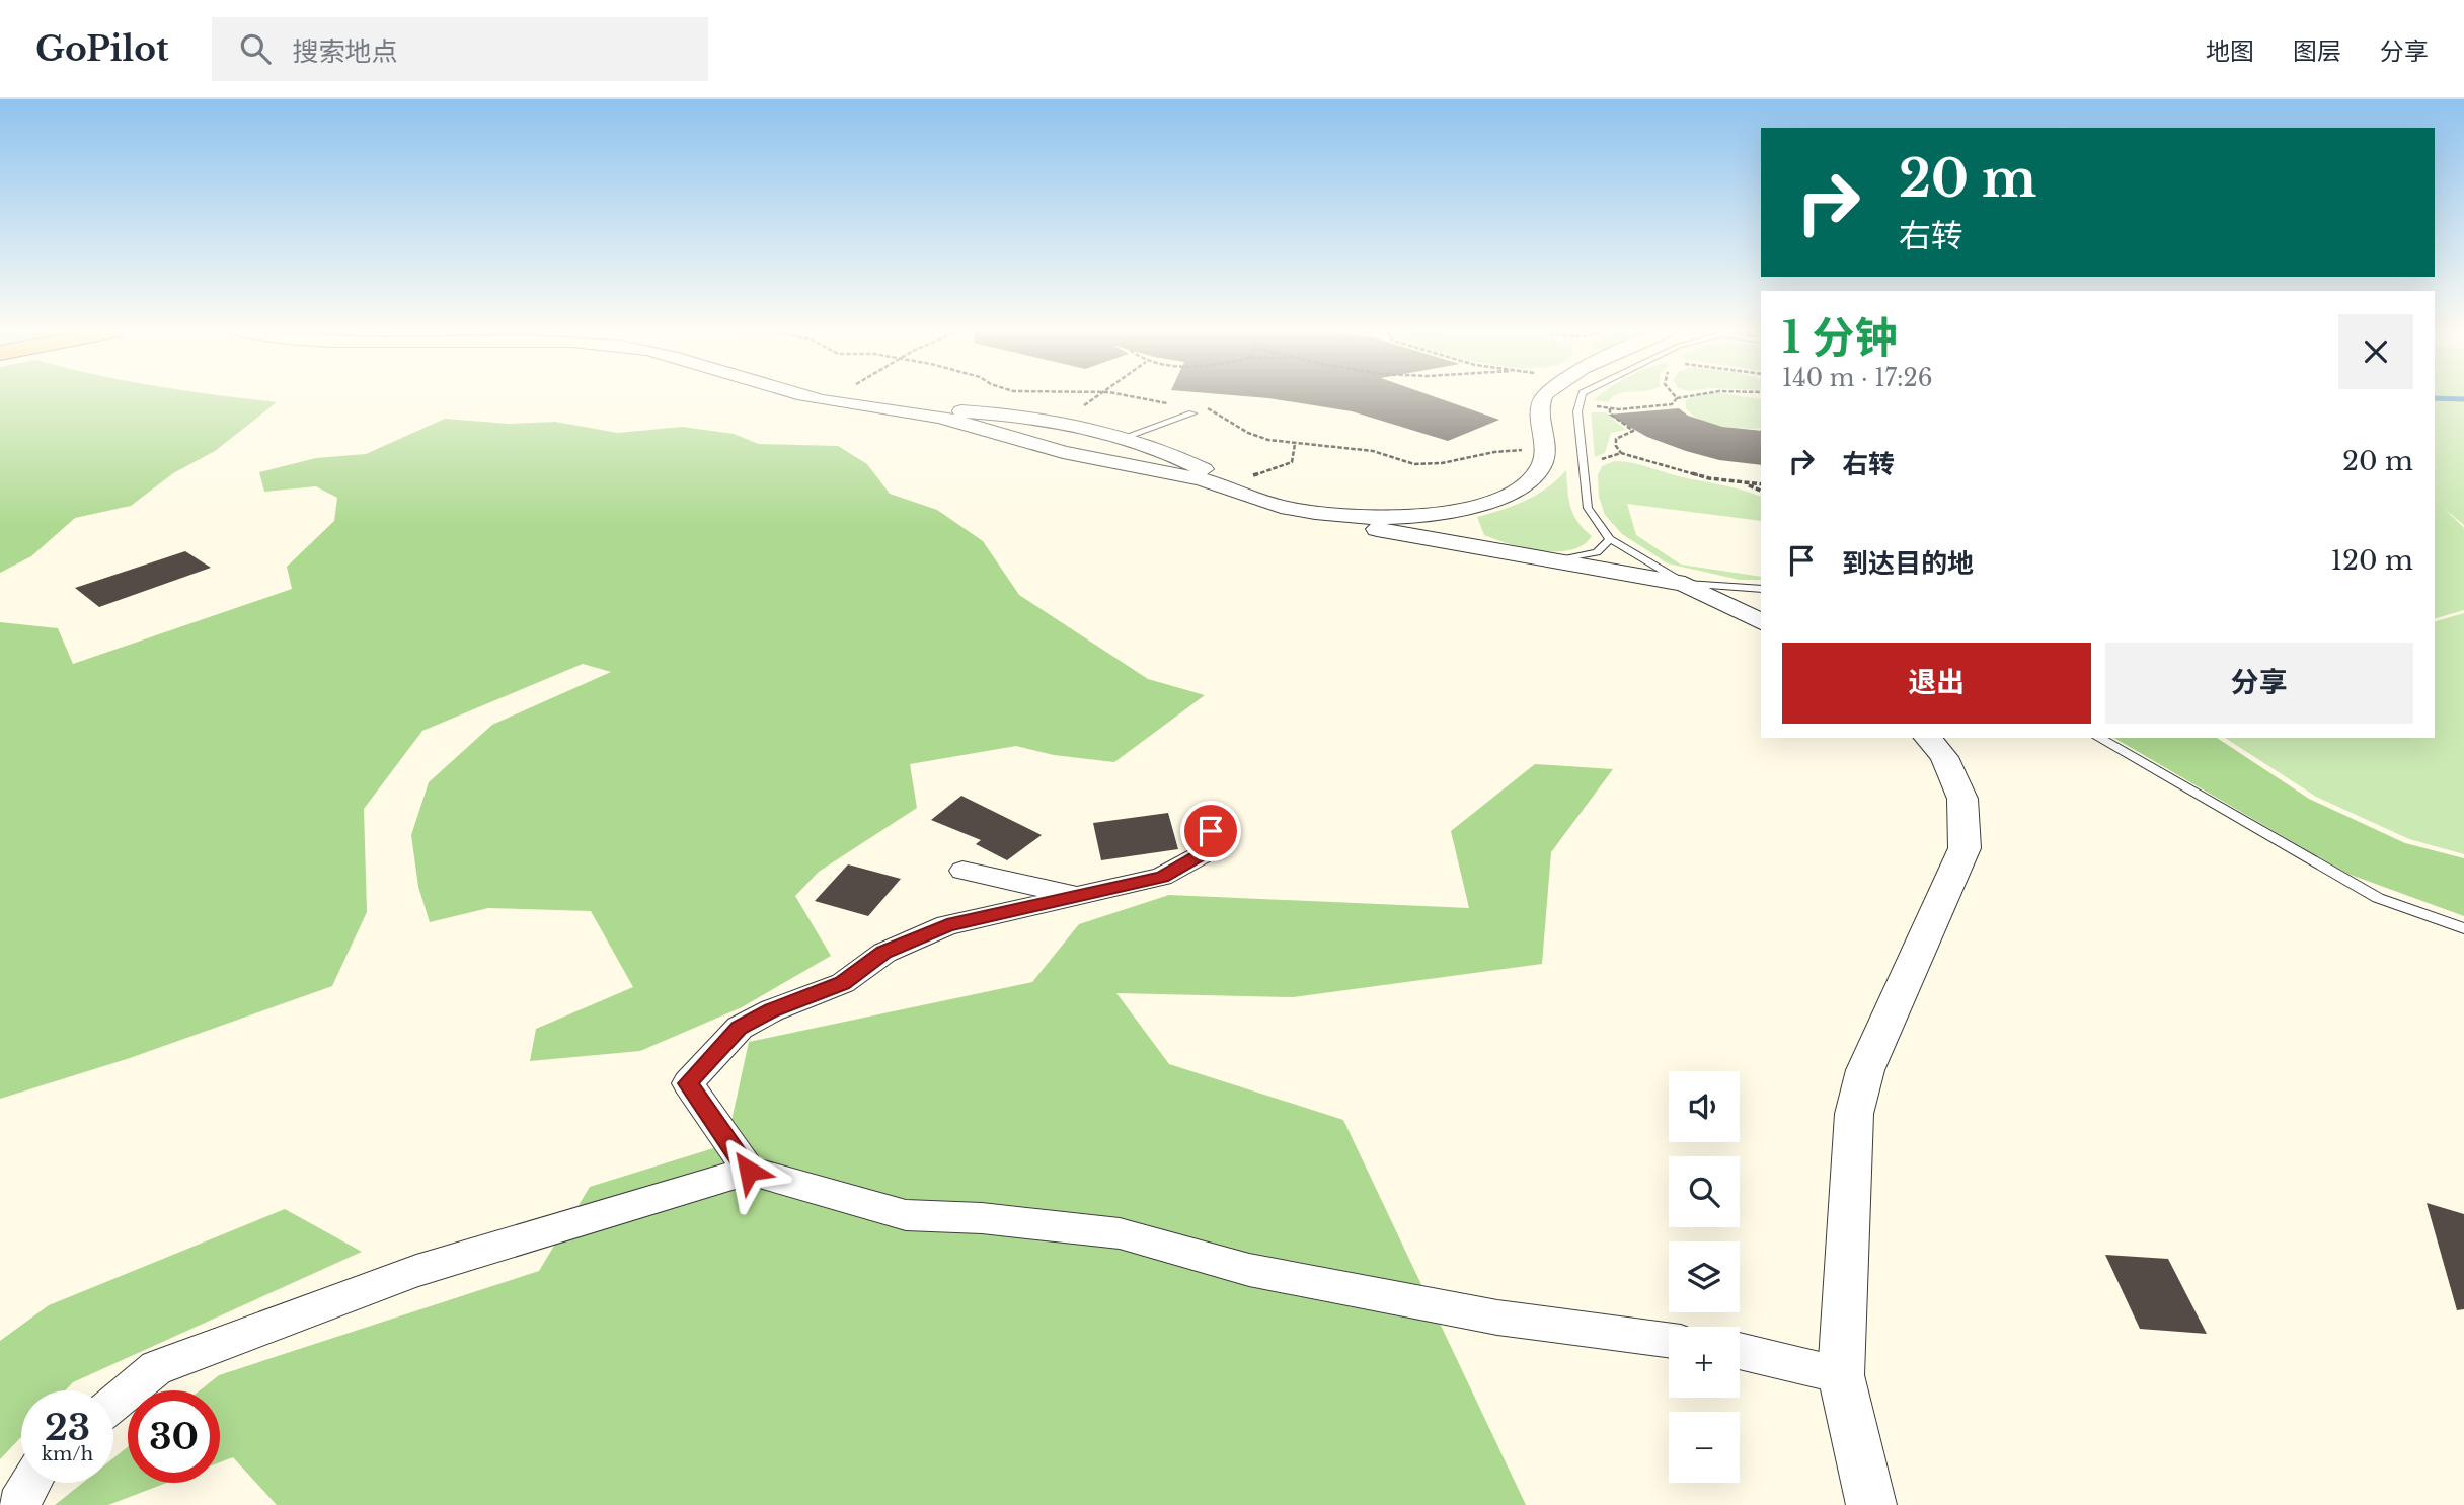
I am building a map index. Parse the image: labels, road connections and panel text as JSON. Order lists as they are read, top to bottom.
{
  "page": {
    "header": "GoPilot",
    "search": "搜索地点",
    "nav": ["地图", "图层", "分享"],
    "turn": ["20 m", "右转"],
    "heading": ["1 分钟", "140 m · 17:26"],
    "list": [
      {
        "name": "右转",
        "value": "20 m"
      },
      {
        "name": "到达目的地",
        "value": "120 m"
      }
    ],
    "buttons": ["退出", "分享"],
    "map_buttons": ["+", "−"],
    "speed": "23 km/h",
    "limit": "30"
  }
}
